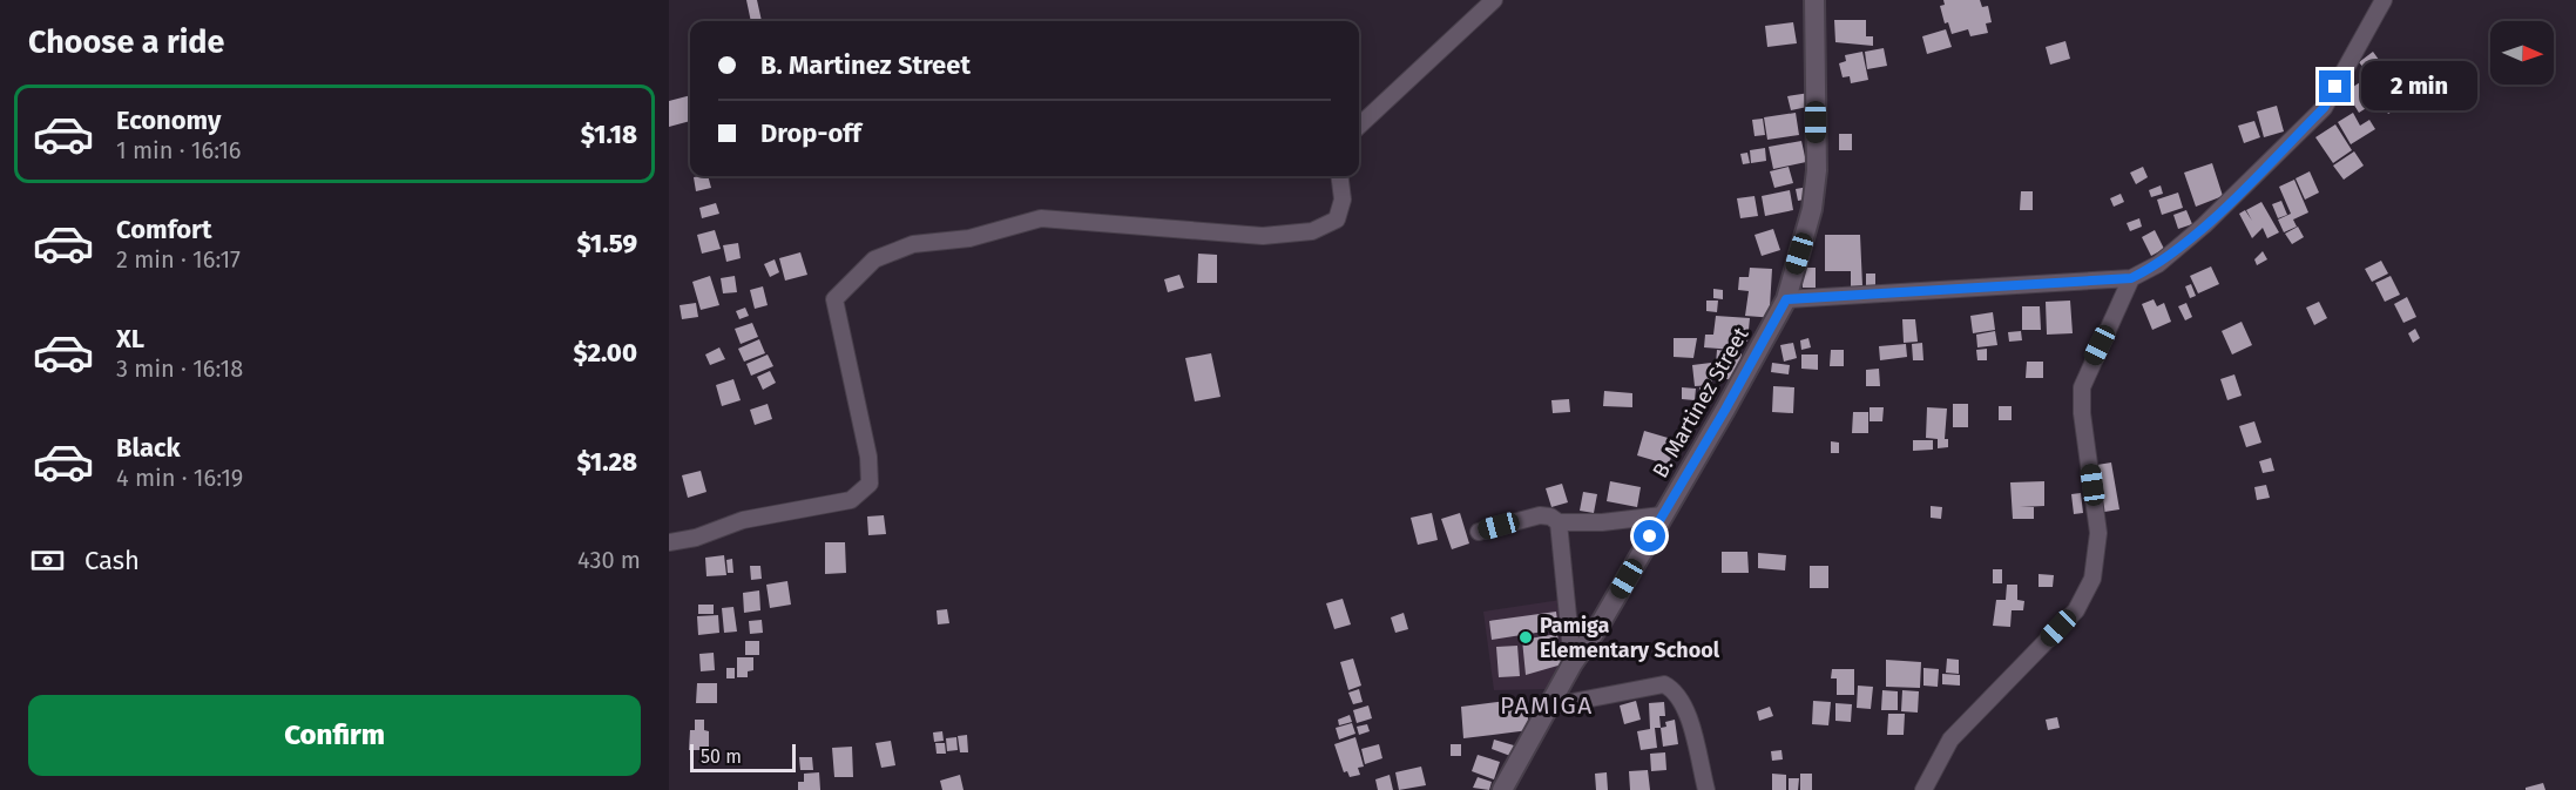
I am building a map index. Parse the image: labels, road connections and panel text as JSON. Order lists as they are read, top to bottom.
{
  "streets": {
    "street": ["B. Martinez Street"]
  },
  "districts": ["PAMIGA"],
  "places": ["Pamiga Elementary School"],
  "scale_bar": "50 m",
  "north": "right",
  "page": {
    "heading": "Choose a ride",
    "banner": ["B. Martinez Street", "Drop-off"],
    "bubble": "2 min",
    "list": [
      {
        "name": "Economy",
        "note": "1 min · 16:16",
        "value": "$1.18"
      },
      {
        "name": "Comfort",
        "note": "2 min · 16:17",
        "value": "$1.59"
      },
      {
        "name": "XL",
        "note": "3 min · 16:18",
        "value": "$2.00"
      },
      {
        "name": "Black",
        "note": "4 min · 16:19",
        "value": "$1.28"
      }
    ],
    "pay": ["Cash", "430 m"],
    "buttons": "Confirm",
    "scale": "50 m"
  }
}
